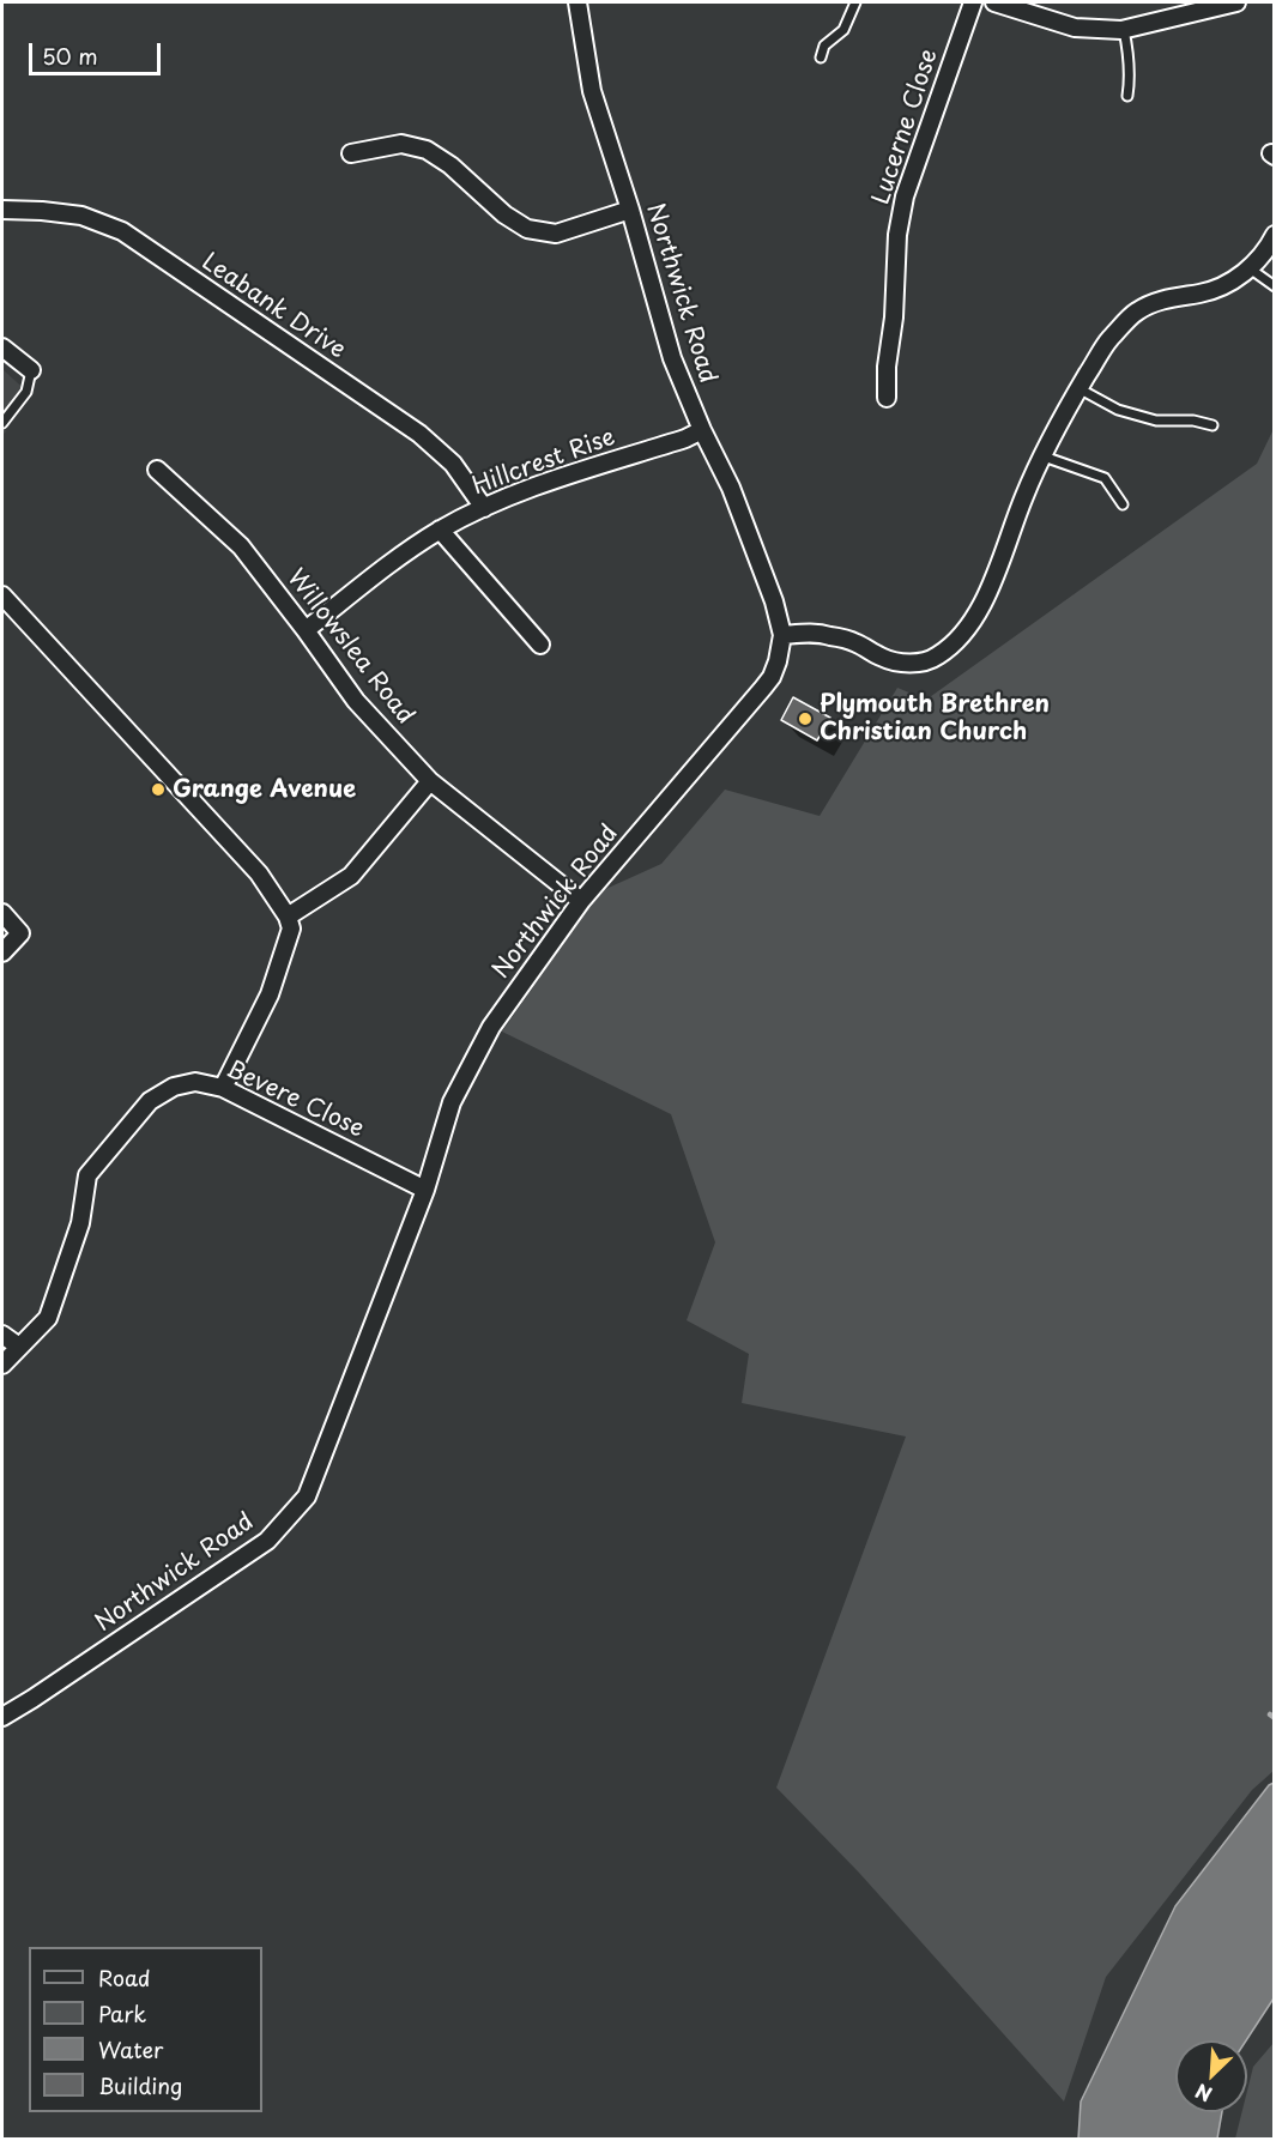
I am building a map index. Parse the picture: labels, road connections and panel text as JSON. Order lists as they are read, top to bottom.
{
  "streets": {
    "street": [
      "Lucerne Close",
      "Northwick Road",
      "Leabank Drive",
      "Hillcrest Rise",
      "Willowslea Road",
      "Bevere Close"
    ]
  },
  "crossings": [
    ["Northwick Road", "Hillcrest Rise"],
    ["Northwick Road", "Willowslea Road"],
    ["Northwick Road", "Bevere Close"],
    ["Leabank Drive", "Hillcrest Rise"],
    ["Hillcrest Rise", "Willowslea Road"]
  ],
  "places": ["Plymouth Brethren Christian Church", "Grange Avenue"],
  "legend": [
    "Road",
    "Park",
    "Water",
    "Building"
  ],
  "scale_bar": "50 m",
  "north": "bottom left"
}
